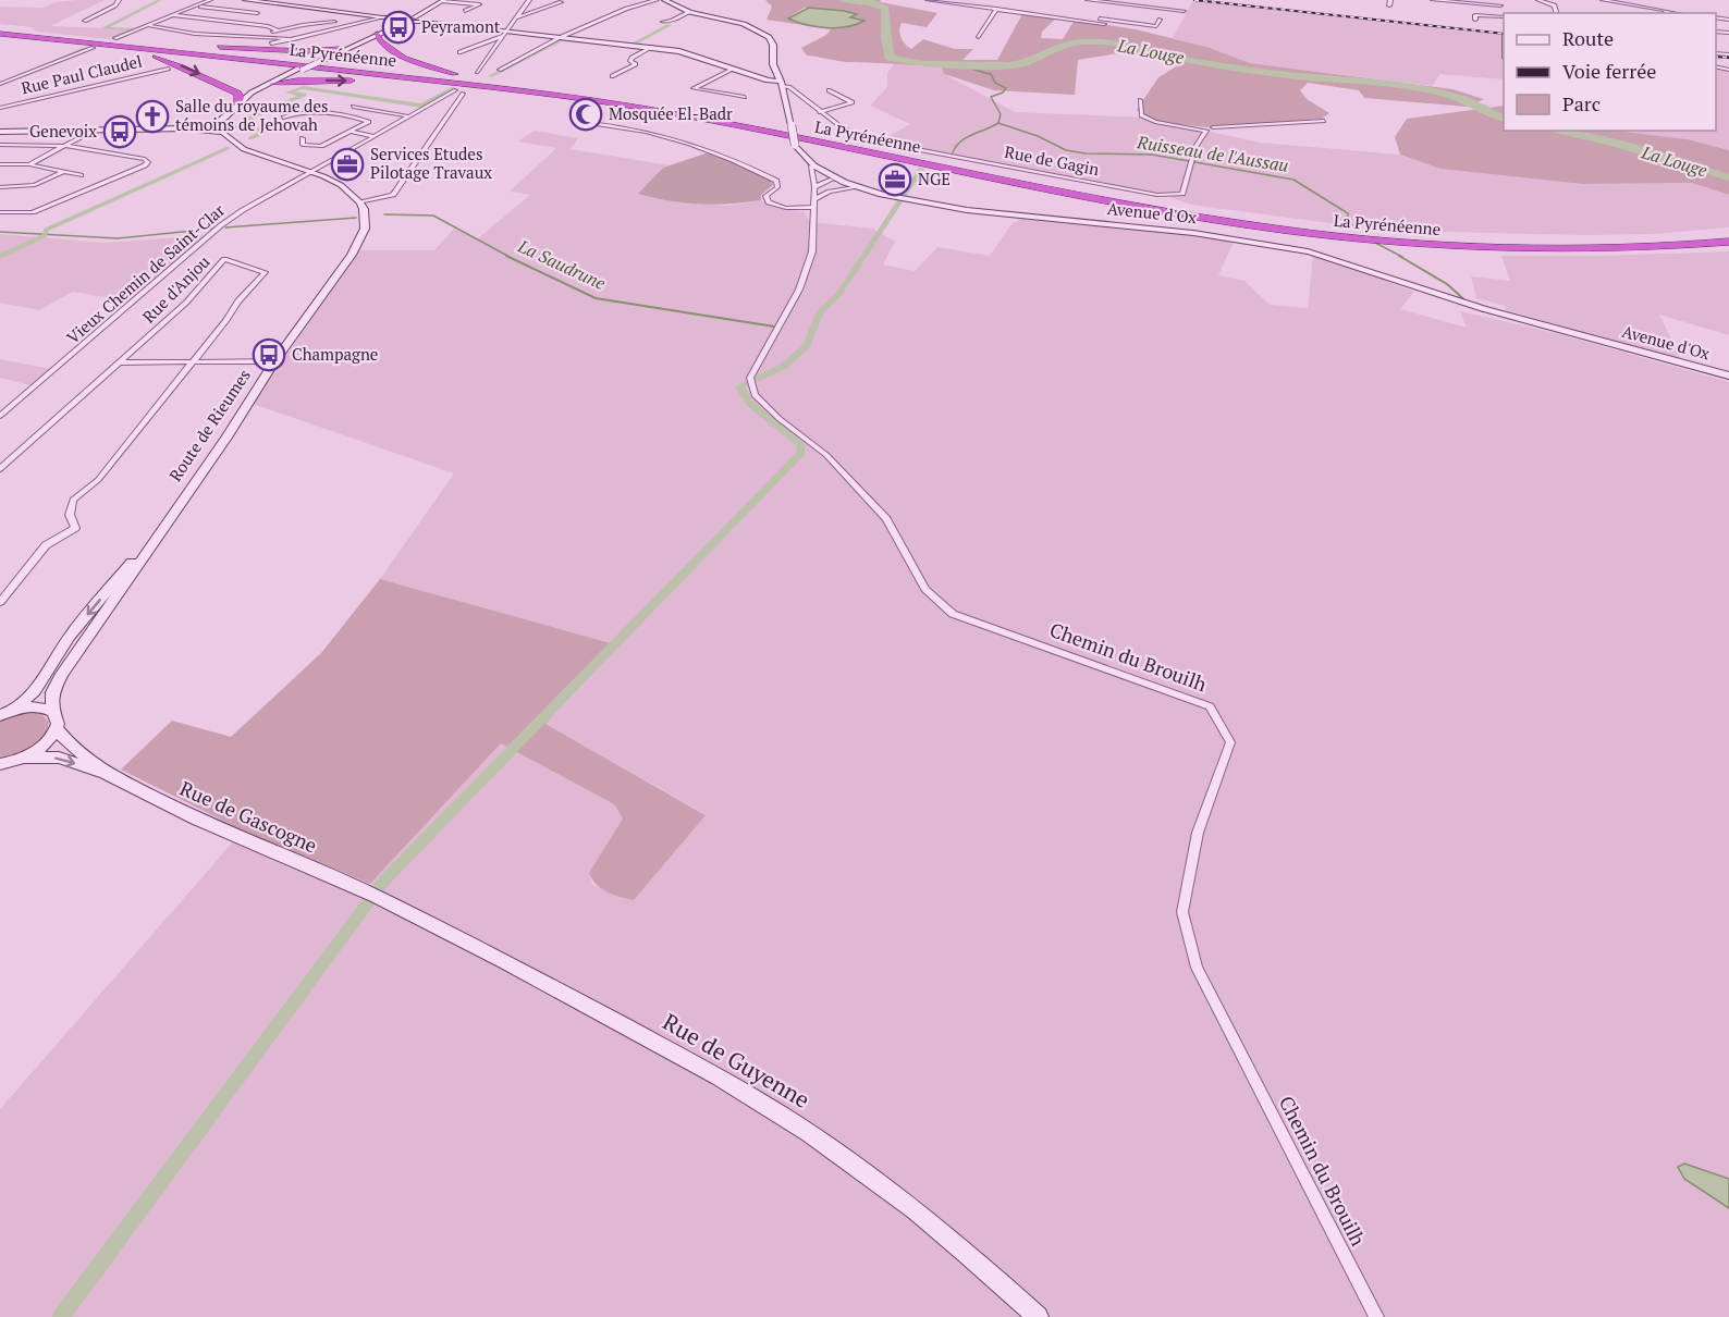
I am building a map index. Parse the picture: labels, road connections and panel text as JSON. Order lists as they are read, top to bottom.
{
  "streets": {
    "highway": ["La Pyrénéenne"],
    "main road": [
      "Avenue d'Ox",
      "Route de Rieumes",
      "Rue de Gascogne",
      "Rue de Guyenne"
    ],
    "street": [
      "Rue Paul Claudel",
      "Rue de Gagin",
      "Vieux Chemin de Saint-Clar",
      "Rue d'Anjou",
      "Chemin du Brouilh"
    ]
  },
  "crossings": [
    ["Rue de Gagin", "Avenue d'Ox"],
    ["Avenue d'Ox", "Chemin du Brouilh"],
    ["Rue de Gascogne", "Rue de Guyenne"]
  ],
  "water": ["La Louge", "Ruisseau de l'Aussau", "La Saudrune"],
  "places": {
    "bus stop": ["Peyramont", "Genevoix", "Champagne"],
    "mosque": ["Mosquée El-Badr"],
    "church": ["Salle du royaume des témoins de Jehovah"],
    "office": ["Services Etudes Pilotage Travaux", "NGE"]
  },
  "legend": ["Route", "Voie ferrée", "Parc"]
}
